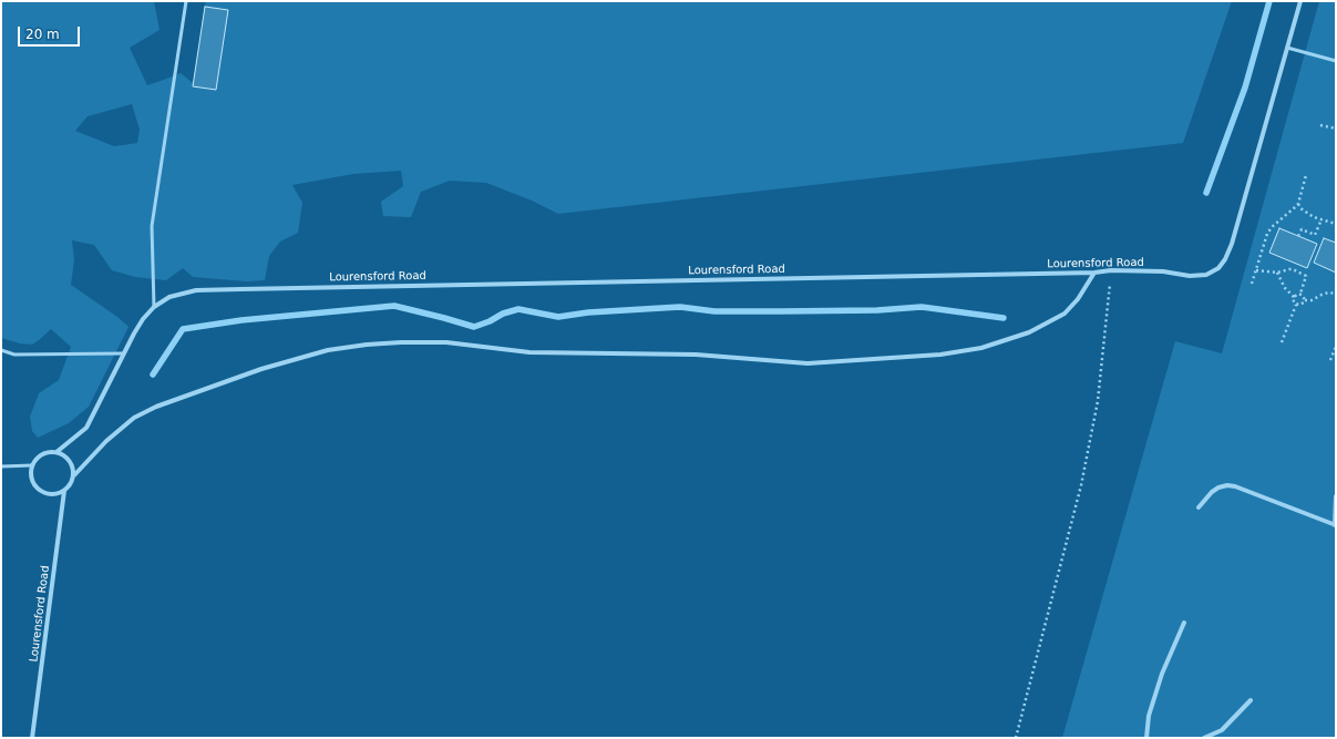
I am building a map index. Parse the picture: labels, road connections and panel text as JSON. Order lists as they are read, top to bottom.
{
  "streets": {
    "street": ["Lourensford Road"]
  },
  "scale_bar": "20 m"
}
